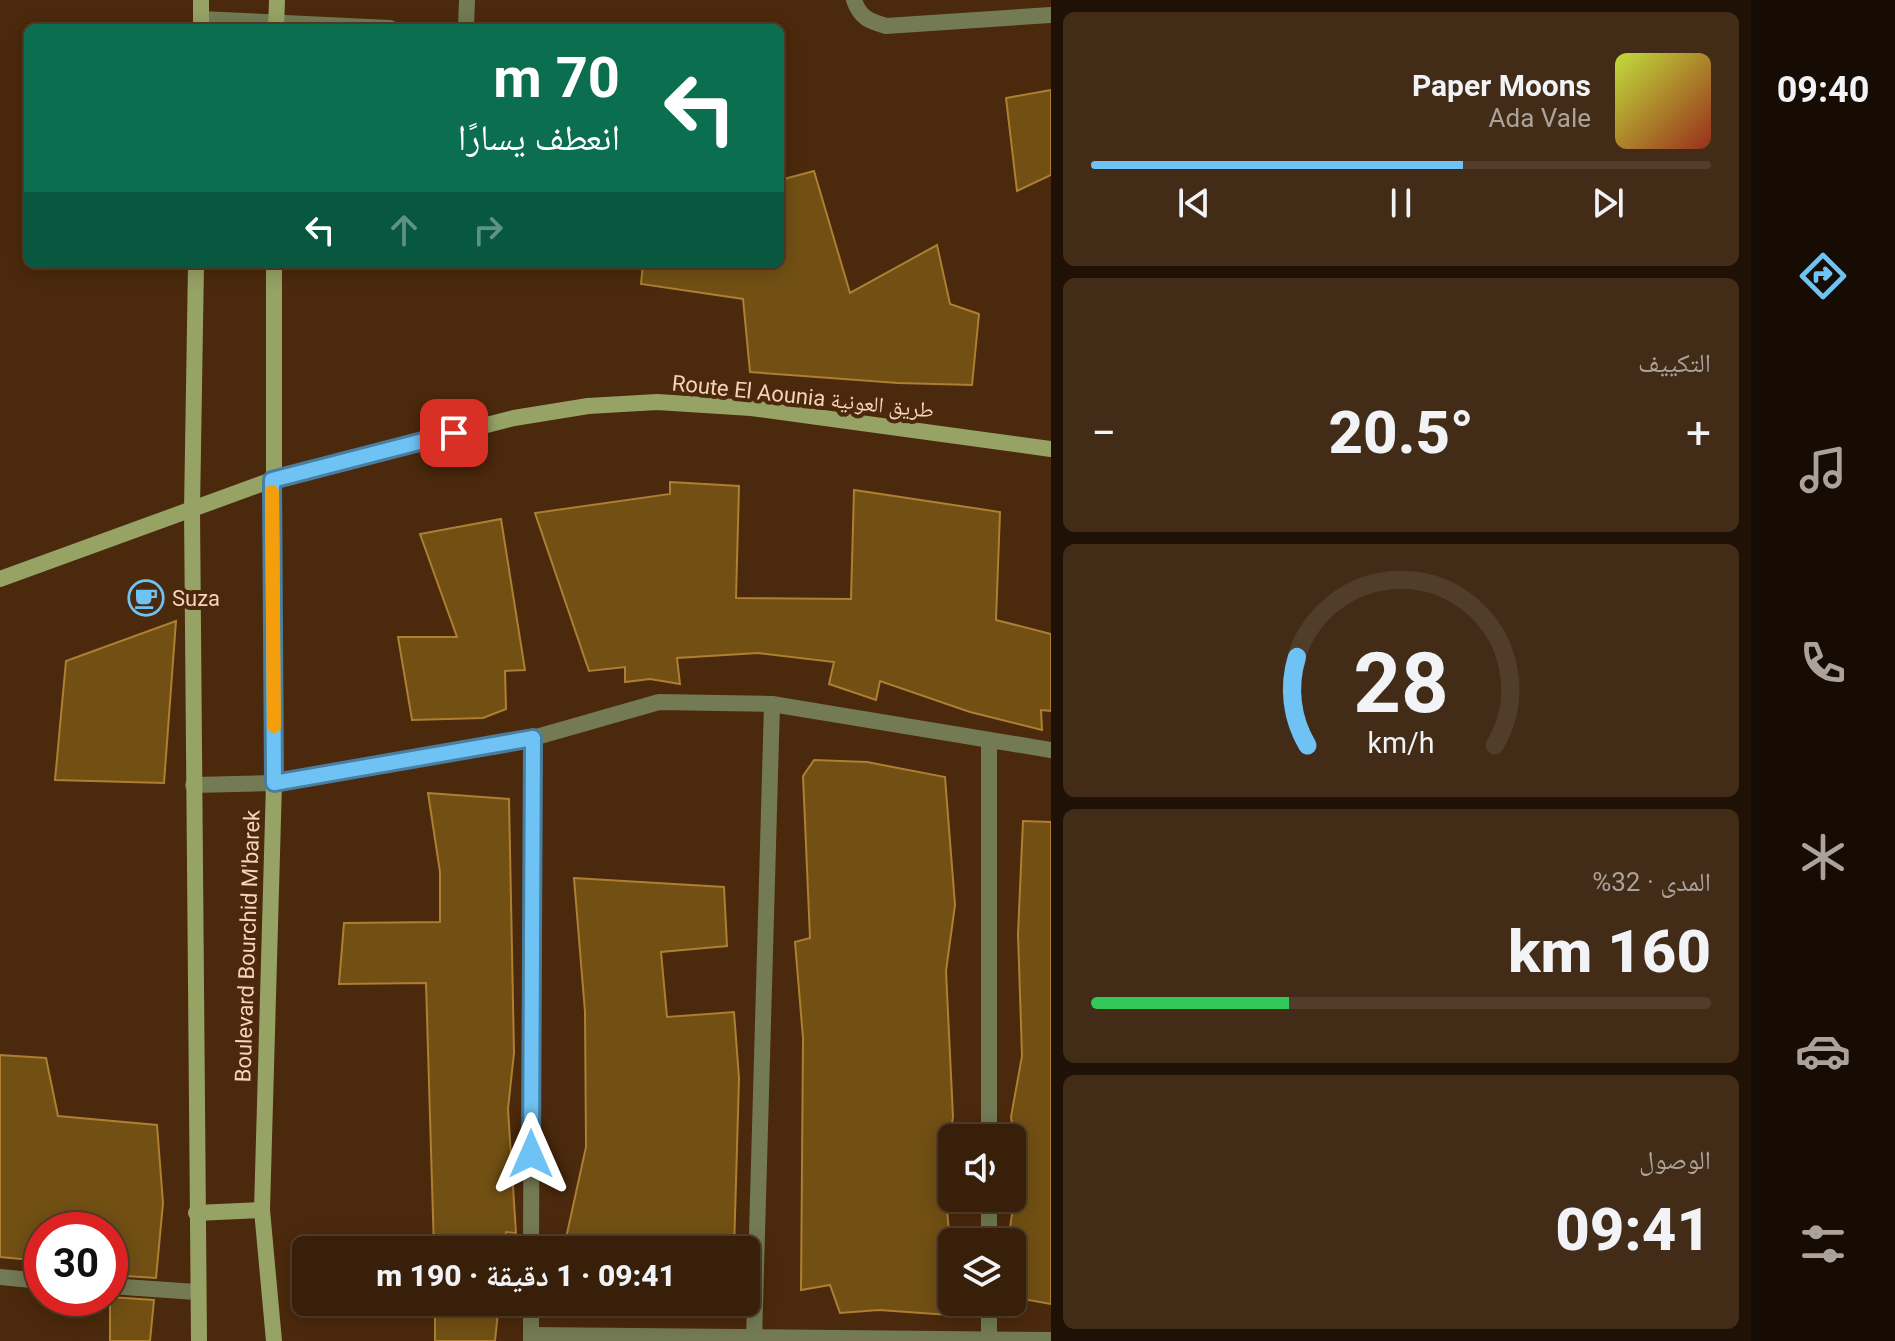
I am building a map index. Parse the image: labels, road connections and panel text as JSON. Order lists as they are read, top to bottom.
{
  "streets": {
    "main road": ["Route El Aounia طريق العونية", "Boulevard Bourchid M'barek"]
  },
  "crossings": [
    ["Route El Aounia طريق العونية", "Boulevard Bourchid M'barek"]
  ],
  "places": {
    "cafe": ["Suza"]
  },
  "page": {
    "tabs": "09:40",
    "turn": ["70 m", "انعطف يسارًا"],
    "song": ["Paper Moons", "Ada Vale"],
    "tile": [
      "التكييف",
      ["المدى · 32%", "160 km"],
      ["الوصول", "09:41"]
    ],
    "heat": ["−", "20.5°", "+"],
    "limit": "30",
    "trip": "09:41 · 1 دقيقة · 190 m",
    "gauge": ["28", "km/h"]
  }
}
